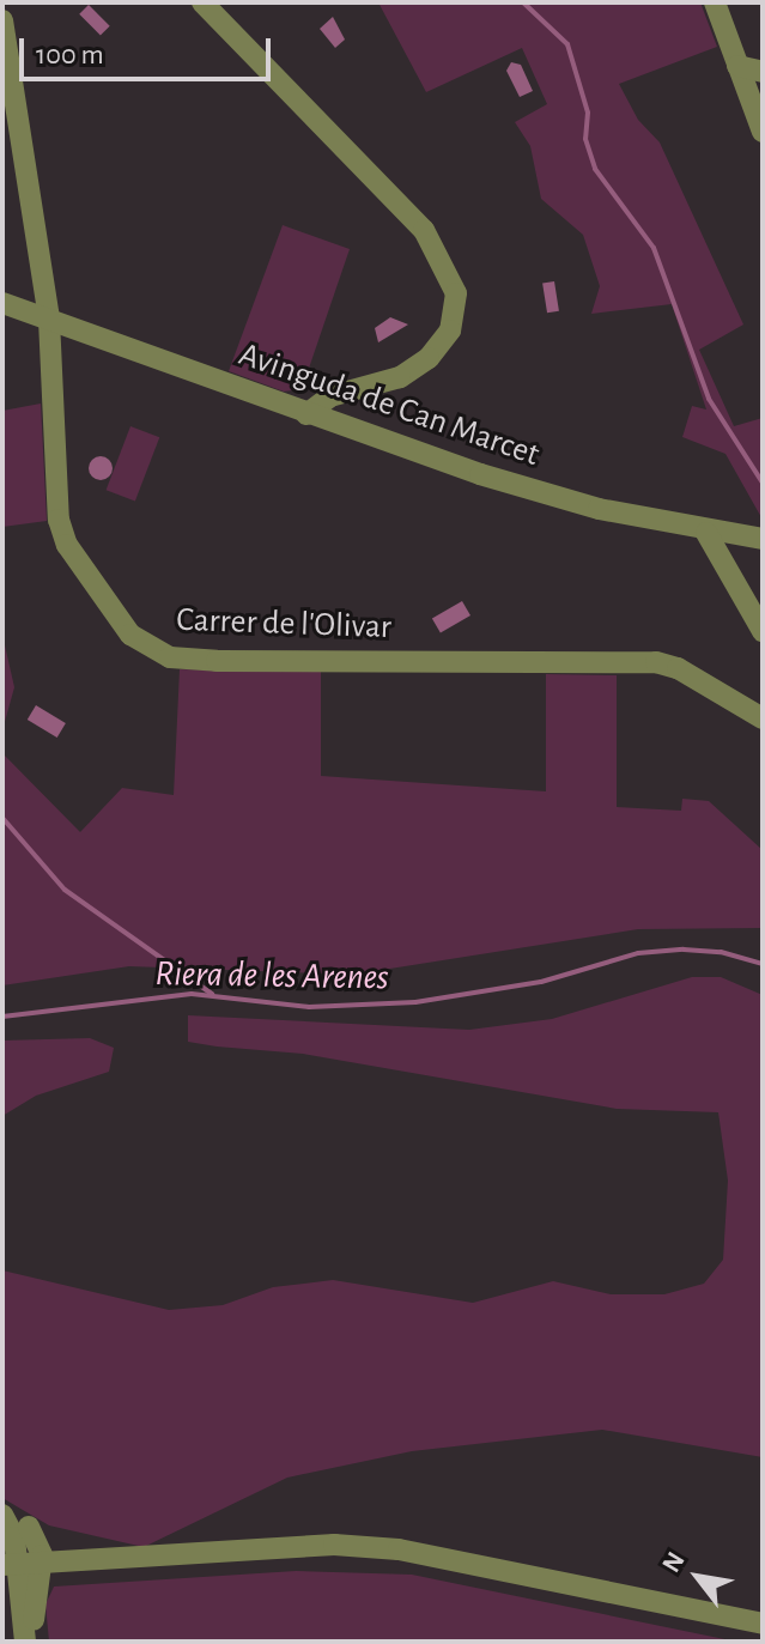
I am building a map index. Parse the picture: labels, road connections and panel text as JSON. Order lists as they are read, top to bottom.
{
  "streets": {
    "street": ["Avinguda de Can Marcet", "Carrer de l'Olivar"]
  },
  "crossings": [
    ["Avinguda de Can Marcet", "Carrer de l'Olivar"]
  ],
  "water": ["Riera de les Arenes"],
  "scale_bar": "100 m",
  "north": "top left"
}
